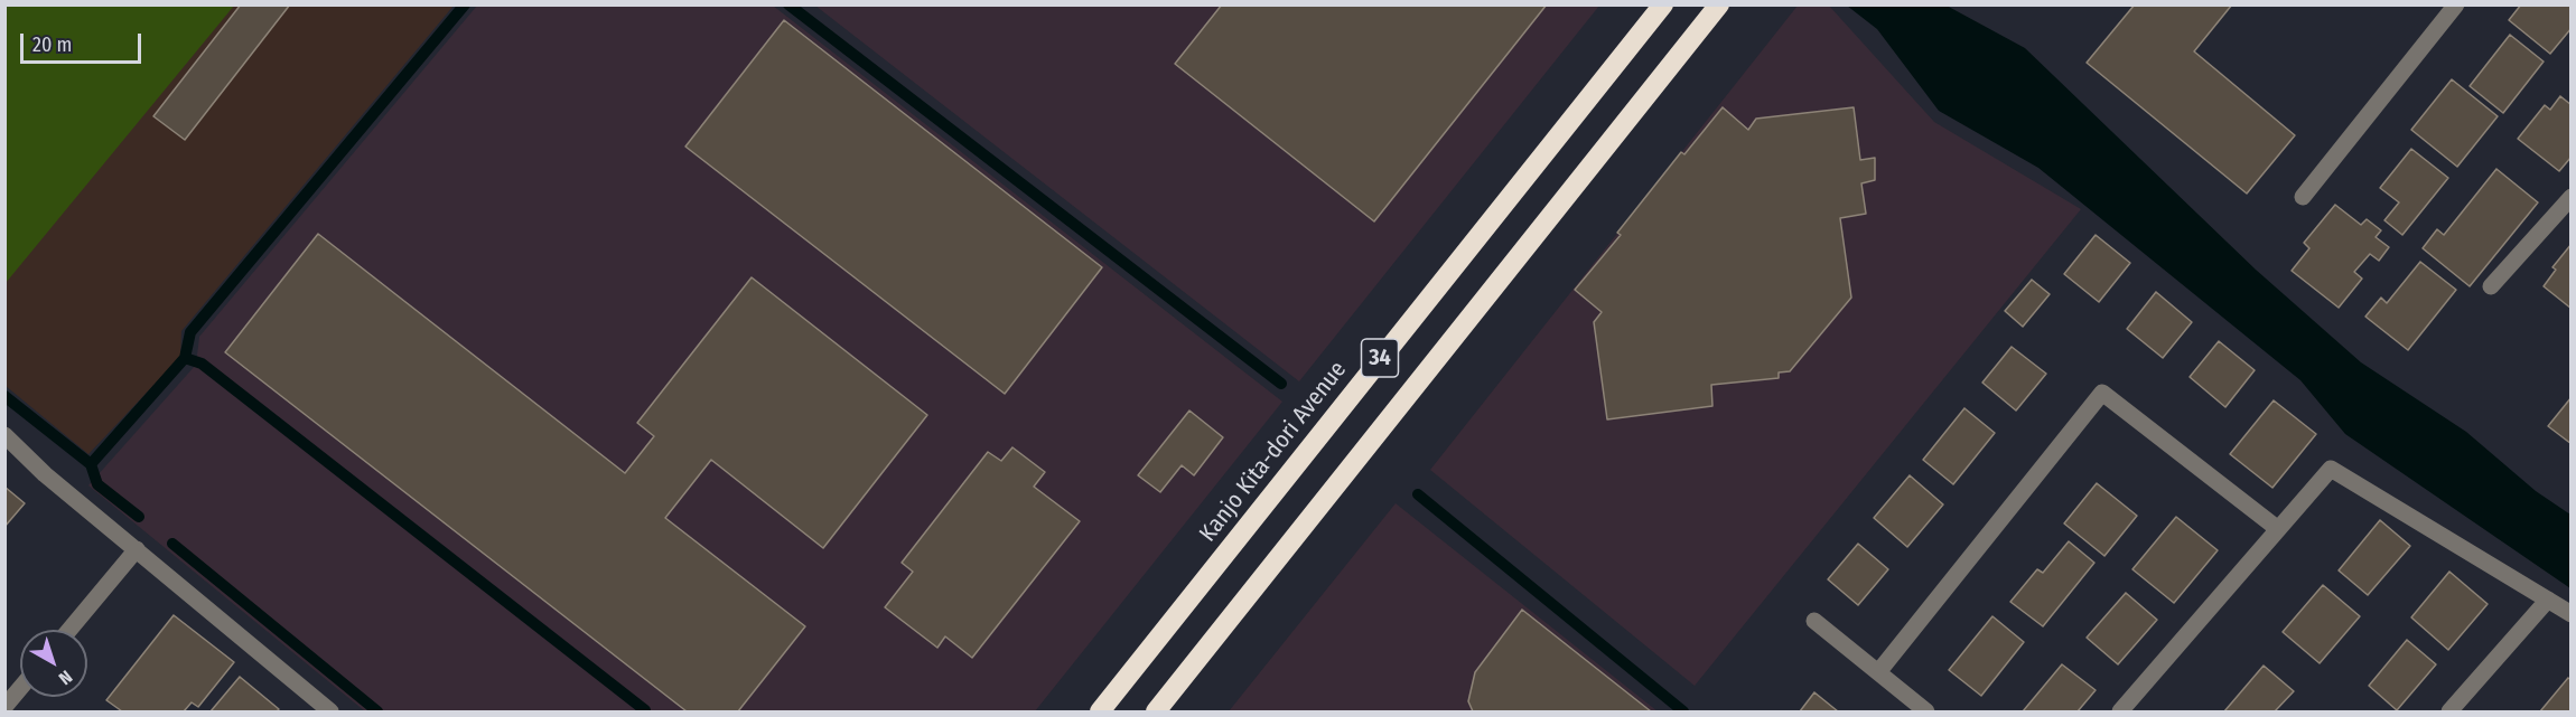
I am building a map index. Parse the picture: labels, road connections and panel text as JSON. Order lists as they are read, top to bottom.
{
  "streets": {
    "highway": ["34", "Kanjo Kita-dori Avenue"]
  },
  "scale_bar": "20 m",
  "north": "bottom right"
}
